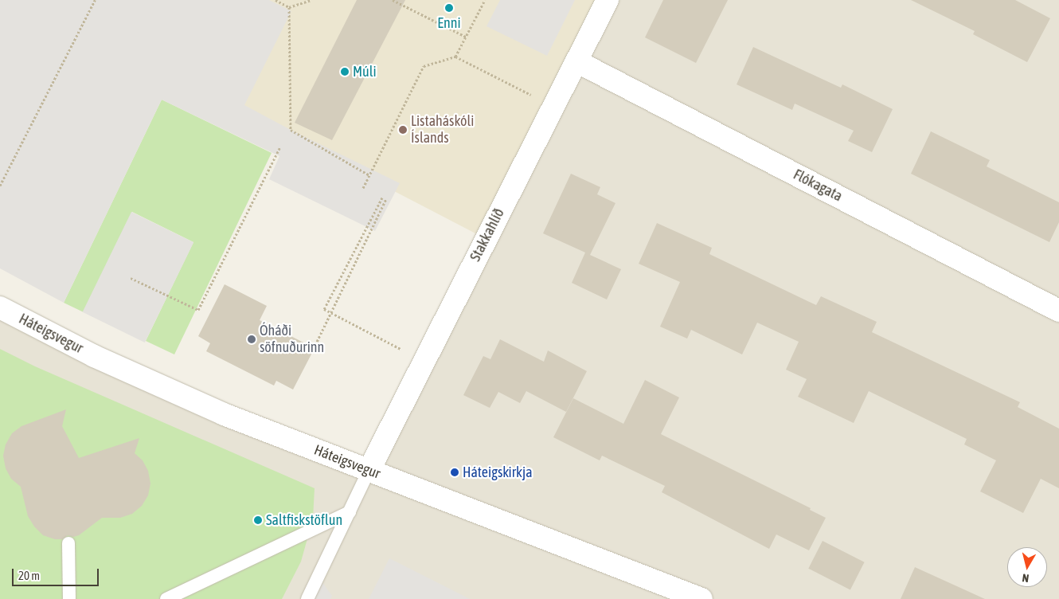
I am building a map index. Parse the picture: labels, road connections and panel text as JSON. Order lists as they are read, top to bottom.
{
  "streets": {
    "street": ["Flókagata", "Stakkahlíð", "Háteigsvegur"]
  },
  "crossings": [
    ["Flókagata", "Stakkahlíð"],
    ["Stakkahlíð", "Háteigsvegur"]
  ],
  "places": [
    "Enni",
    "Múli",
    "Listaháskóli Íslands",
    "Óháði söfnuðurinn",
    "Háteigskirkja",
    "Saltfiskstöflun"
  ],
  "scale_bar": "20 m",
  "north": "bottom"
}
